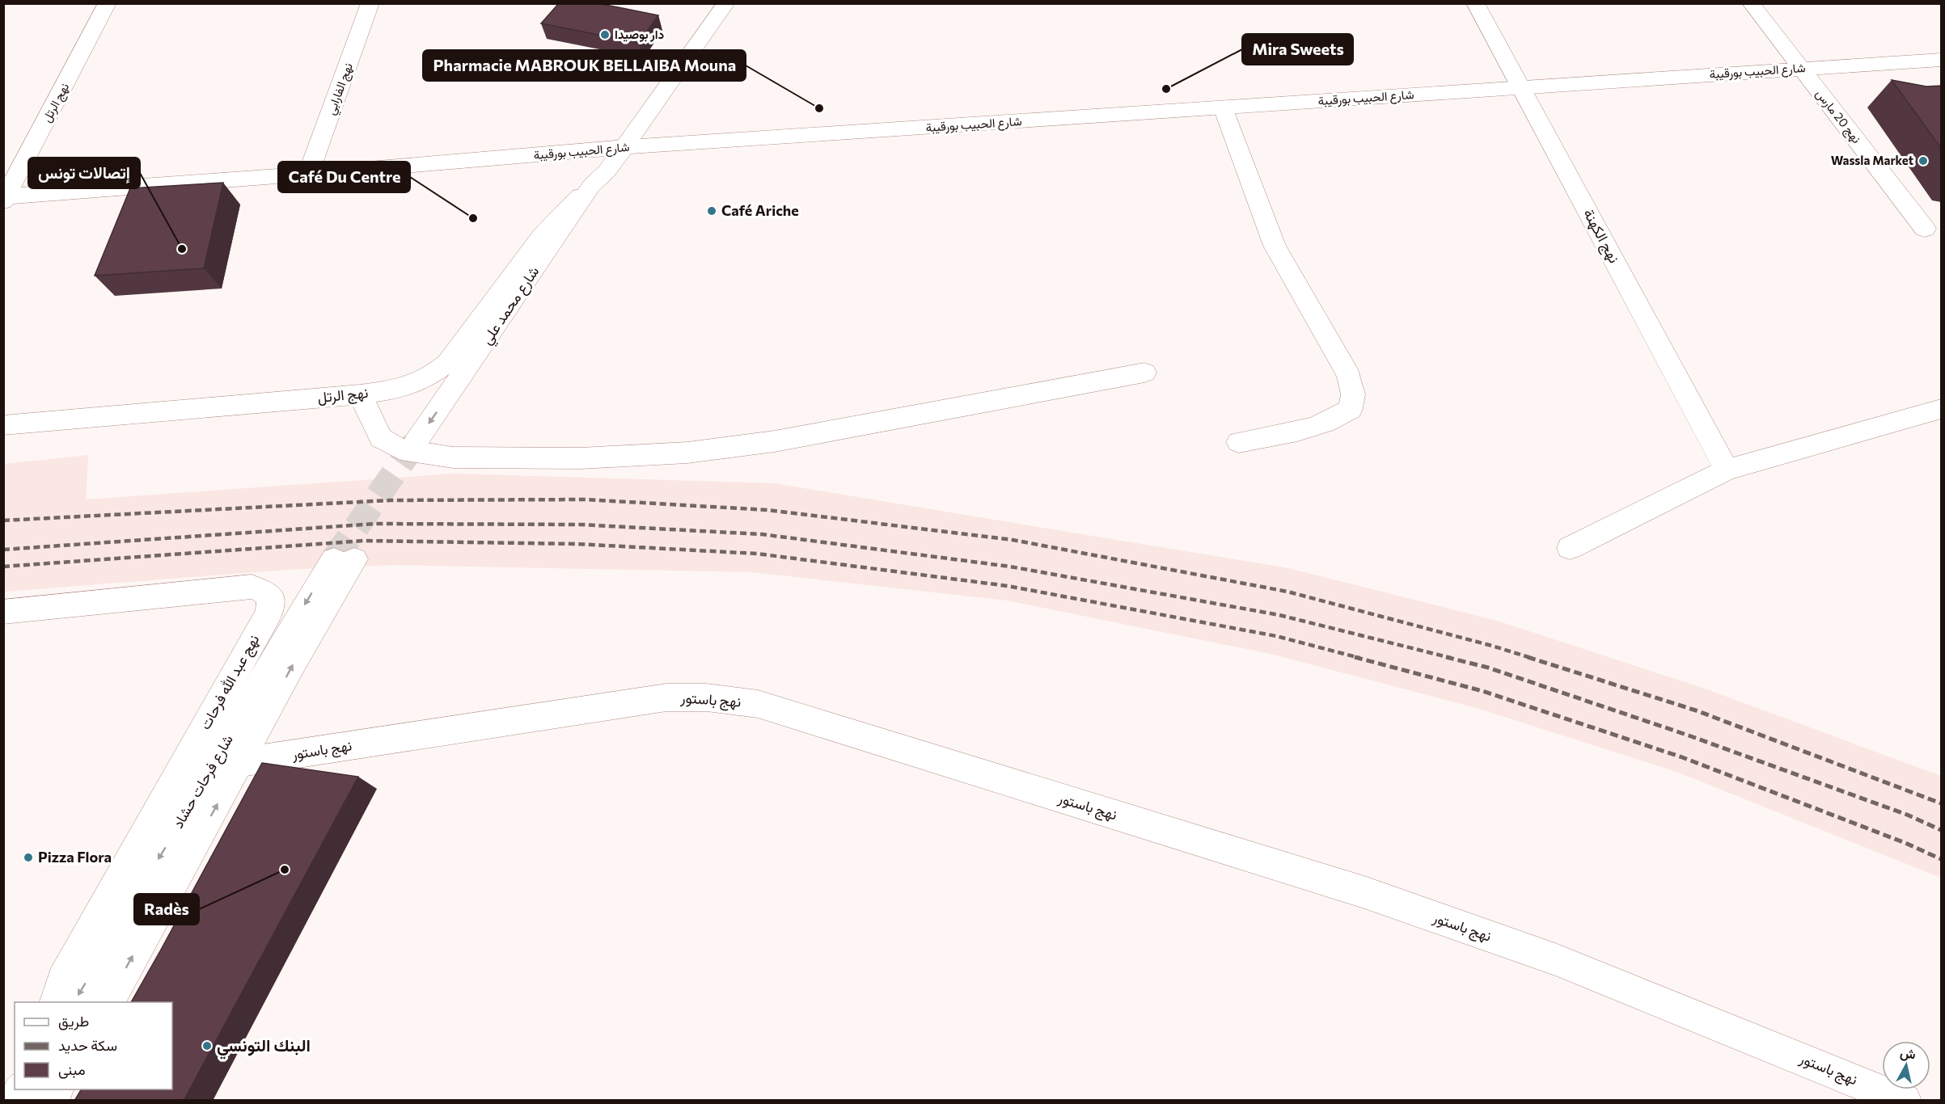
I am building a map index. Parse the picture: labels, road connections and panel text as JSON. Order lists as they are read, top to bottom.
{
  "streets": {
    "street": [
      "شارع الحبيب بورقيبة",
      "نهج الفارابي",
      "نهج الرتل",
      "نهج 20 مارس",
      "نهج الكهنة",
      "شارع محمد علي",
      "نهج عبد الله فرحات",
      "نهج باستور",
      "شارع فرحات حشاد"
    ]
  },
  "crossings": [
    ["شارع الحبيب بورقيبة", "نهج الفارابي"],
    ["شارع الحبيب بورقيبة", "نهج الرتل"],
    ["شارع الحبيب بورقيبة", "نهج 20 مارس"],
    ["شارع الحبيب بورقيبة", "نهج الكهنة"],
    ["شارع الحبيب بورقيبة", "شارع محمد علي"],
    ["نهج الرتل", "شارع محمد علي"],
    ["نهج باستور", "شارع فرحات حشاد"]
  ],
  "places": [
    "دار بوصيدا",
    "Mira Sweets",
    "Pharmacie MABROUK BELLAIBA Mouna",
    "Wassla Market",
    "Café Ariche",
    "Café Du Centre",
    "إتصالات تونس",
    "Pizza Flora",
    "Radès",
    "البنك التونسي"
  ],
  "legend": ["طريق", "سكة حديد", "مبنى"],
  "north": "top"
}
